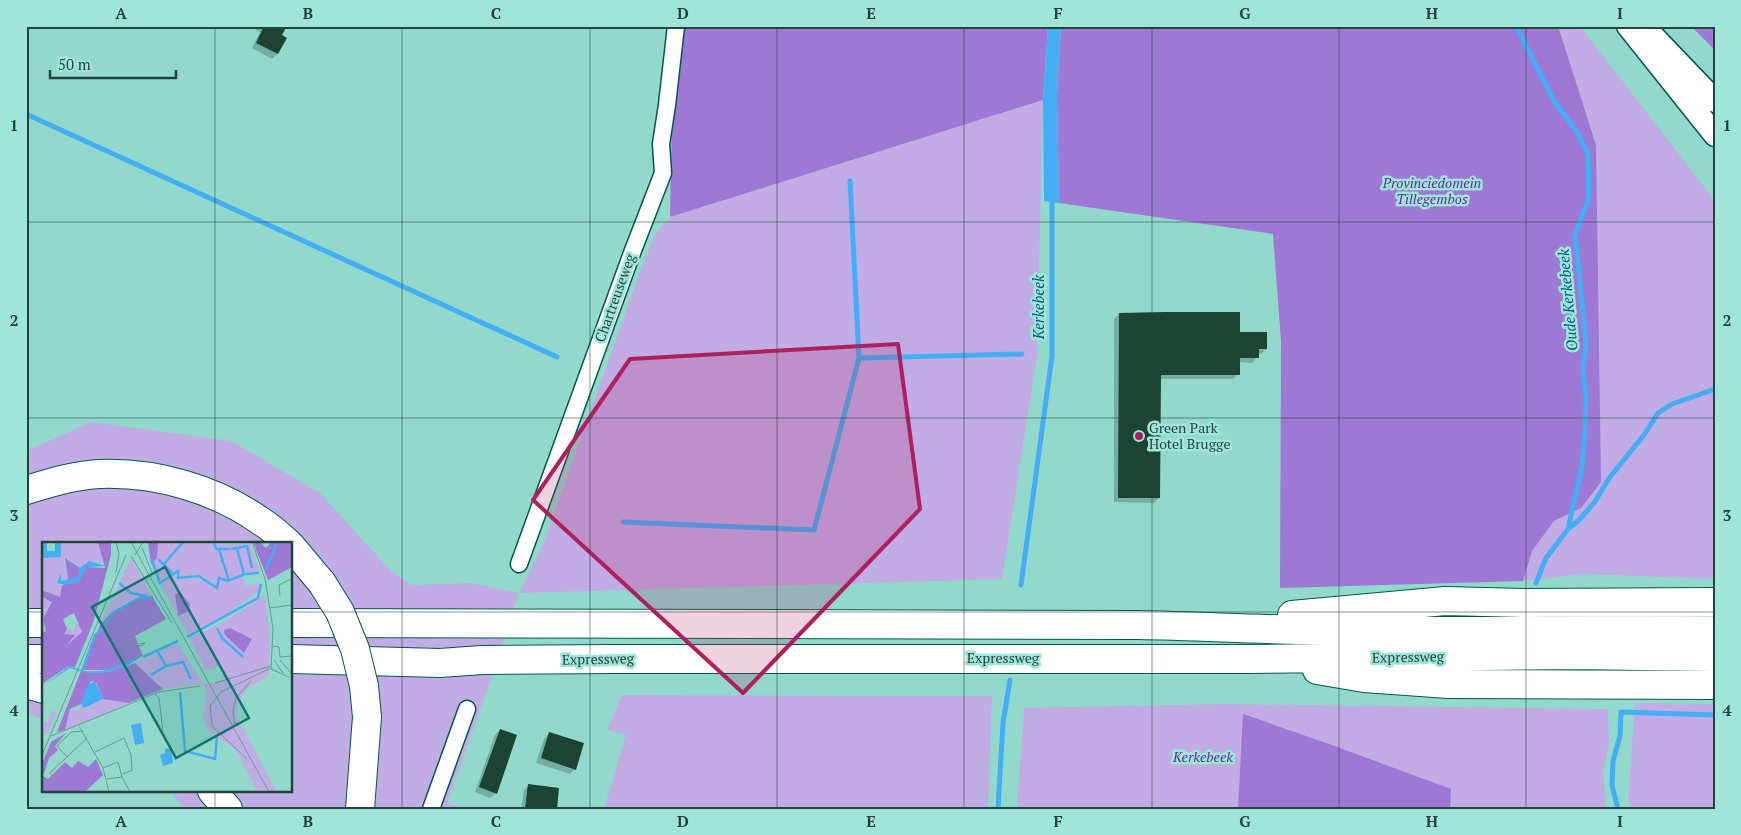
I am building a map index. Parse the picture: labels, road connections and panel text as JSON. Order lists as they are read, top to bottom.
{
  "streets": {
    "highway": ["Expressweg"],
    "street": ["Chartreuseweg"]
  },
  "water": ["Oude Kerkebeek", "Kerkebeek"],
  "parks": ["Provinciedomein Tillegembos", "Kerkebeek"],
  "places": ["Green Park Hotel Brugge"],
  "scale_bar": "50 m",
  "grid": {
    "columns": [
      "A",
      "B",
      "C",
      "D",
      "E",
      "F",
      "G",
      "H",
      "I"
    ],
    "rows": [
      "1",
      "2",
      "3",
      "4"
    ]
  }
}
